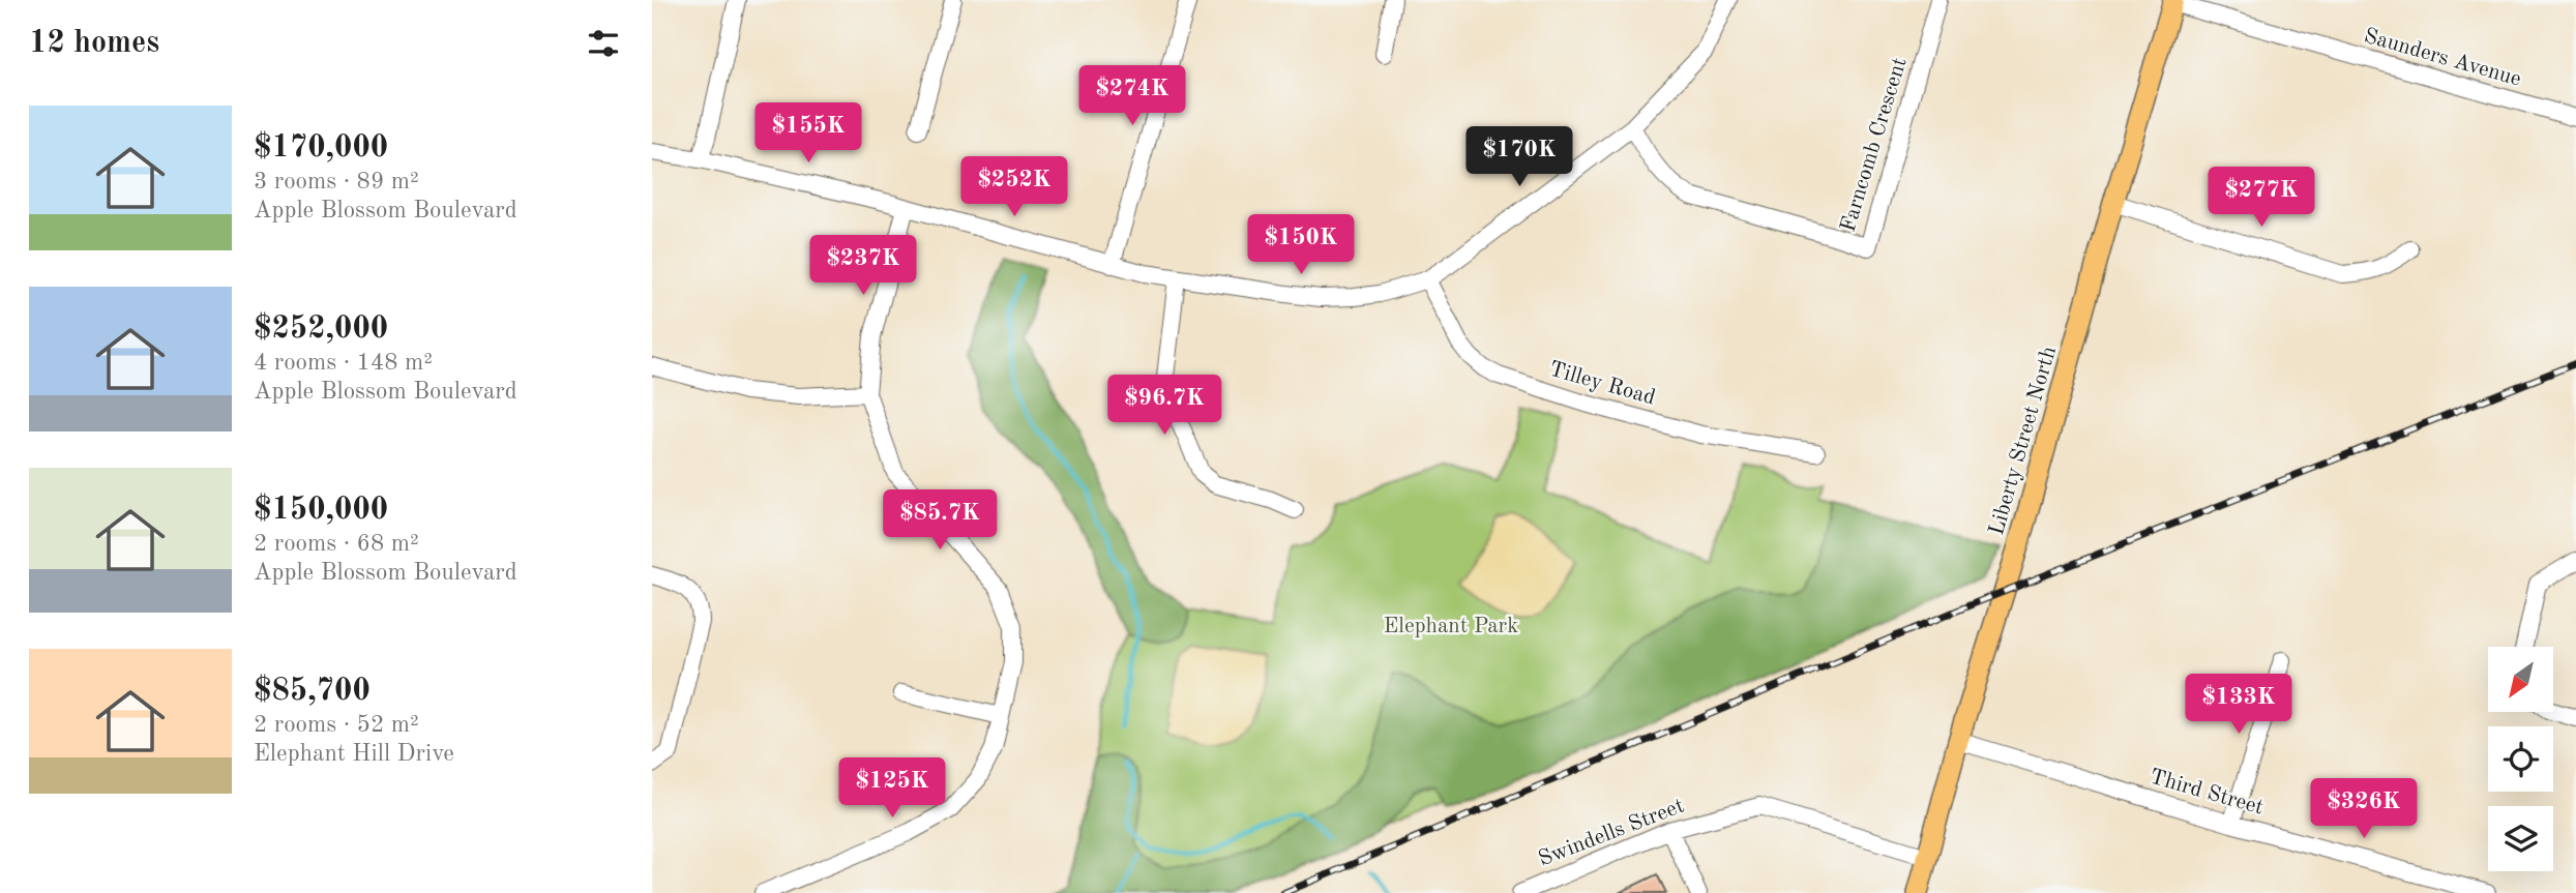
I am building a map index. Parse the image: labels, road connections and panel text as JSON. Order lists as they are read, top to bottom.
{
  "streets": {
    "main road": ["Liberty Street North"],
    "street": [
      "Saunders Avenue",
      "Farncomb Crescent",
      "Tilley Road",
      "Third Street",
      "Swindells Street"
    ]
  },
  "crossings": [
    ["Saunders Avenue", "Liberty Street North"],
    ["Liberty Street North", "Third Street"],
    ["Liberty Street North", "Swindells Street"]
  ],
  "parks": ["Elephant Park"],
  "north": "bottom left",
  "page": {
    "heading": "12 homes",
    "price": [
      "$274K",
      "$155K",
      "$170K",
      "$252K",
      "$277K",
      "$150K",
      "$237K",
      "$96.7K",
      "$85.7K",
      "$133K",
      "$125K",
      "$326K"
    ],
    "list": [
      {
        "name": "$170,000",
        "note": "3 rooms · 89 m² · Apple Blossom Boulevard"
      },
      {
        "name": "$252,000",
        "note": "4 rooms · 148 m² · Apple Blossom Boulevard"
      },
      {
        "name": "$150,000",
        "note": "2 rooms · 68 m² · Apple Blossom Boulevard"
      },
      {
        "name": "$85,700",
        "note": "2 rooms · 52 m² · Elephant Hill Drive"
      }
    ]
  }
}
